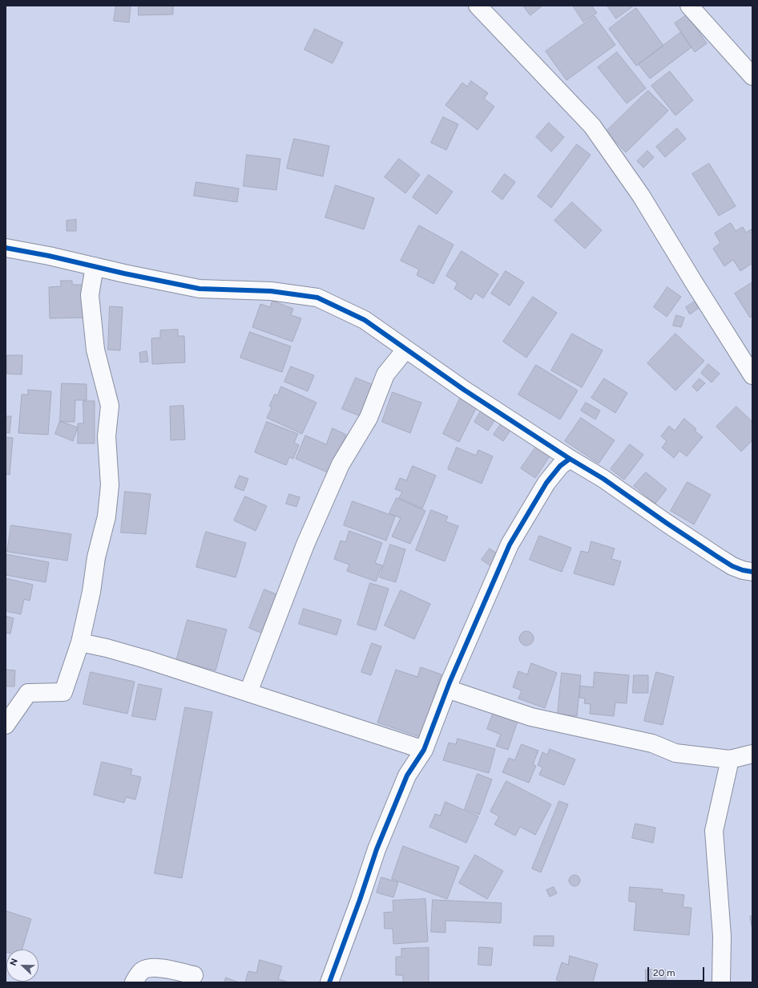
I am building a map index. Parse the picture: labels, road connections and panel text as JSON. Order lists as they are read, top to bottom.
{
  "scale_bar": "20 m",
  "north": "left"
}
